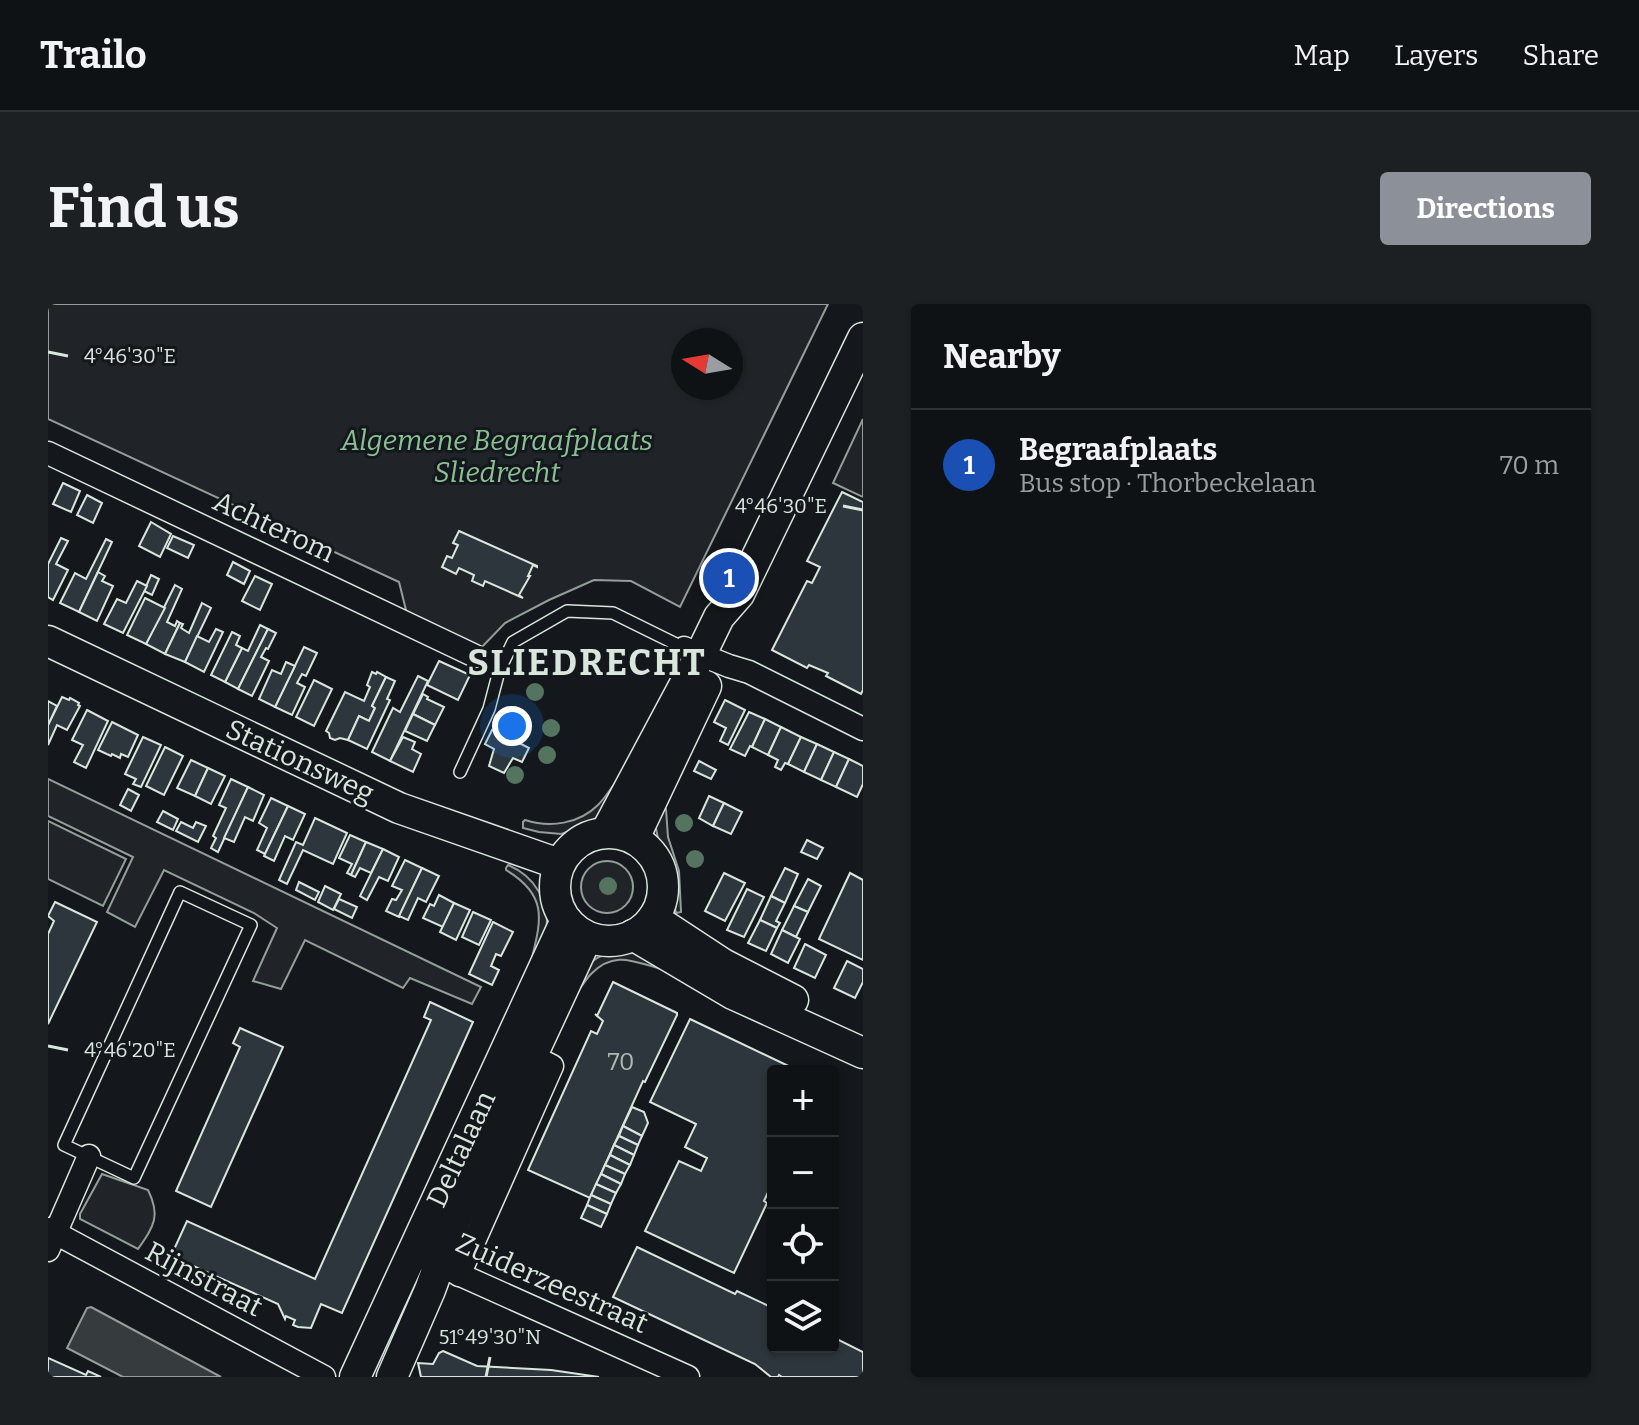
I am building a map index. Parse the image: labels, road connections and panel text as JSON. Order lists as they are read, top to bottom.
{
  "streets": {
    "street": [
      "Achterom",
      "Stationsweg",
      "Deltalaan",
      "Rijnstraat",
      "Zuiderzeestraat"
    ]
  },
  "crossings": [
    ["Stationsweg", "Deltalaan"],
    ["Deltalaan", "Zuiderzeestraat"]
  ],
  "districts": ["SLIEDRECHT"],
  "parks": ["Algemene Begraafplaats Sliedrecht"],
  "house_numbers": ["70"],
  "north": "left",
  "page": {
    "header": "Trailo",
    "nav": ["Map", "Layers", "Share"],
    "buttons": "Directions",
    "title": "Find us",
    "heading": "Nearby",
    "list": [
      {
        "mark": "1",
        "name": "Begraafplaats",
        "note": "Bus stop · Thorbeckelaan",
        "value": "70 m"
      }
    ],
    "pins": "1",
    "map_buttons": ["+", "−"]
  },
  "coordinates": ["4°46'30\"E", "4°46'20\"E", "51°49'30\"N"]
}
